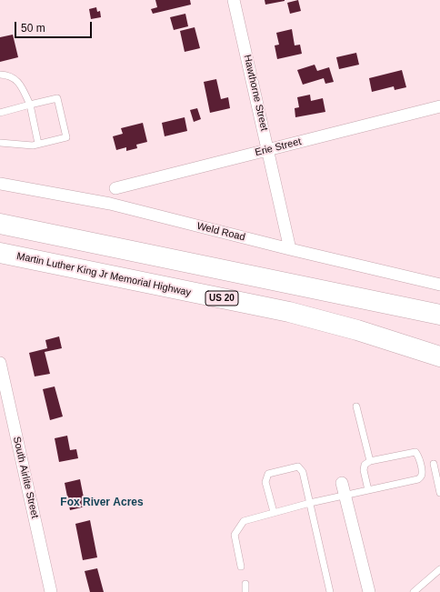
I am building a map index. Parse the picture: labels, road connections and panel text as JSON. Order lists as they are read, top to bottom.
{
  "streets": {
    "highway": ["Martin Luther King Jr Memorial Highway", "US 20"],
    "street": [
      "Hawthorne Street",
      "Erie Street",
      "Weld Road",
      "South Airlite Street"
    ]
  },
  "crossings": [
    ["Hawthorne Street", "Erie Street"],
    ["Hawthorne Street", "Weld Road"]
  ],
  "districts": ["Fox River Acres"],
  "scale_bar": "50 m"
}
